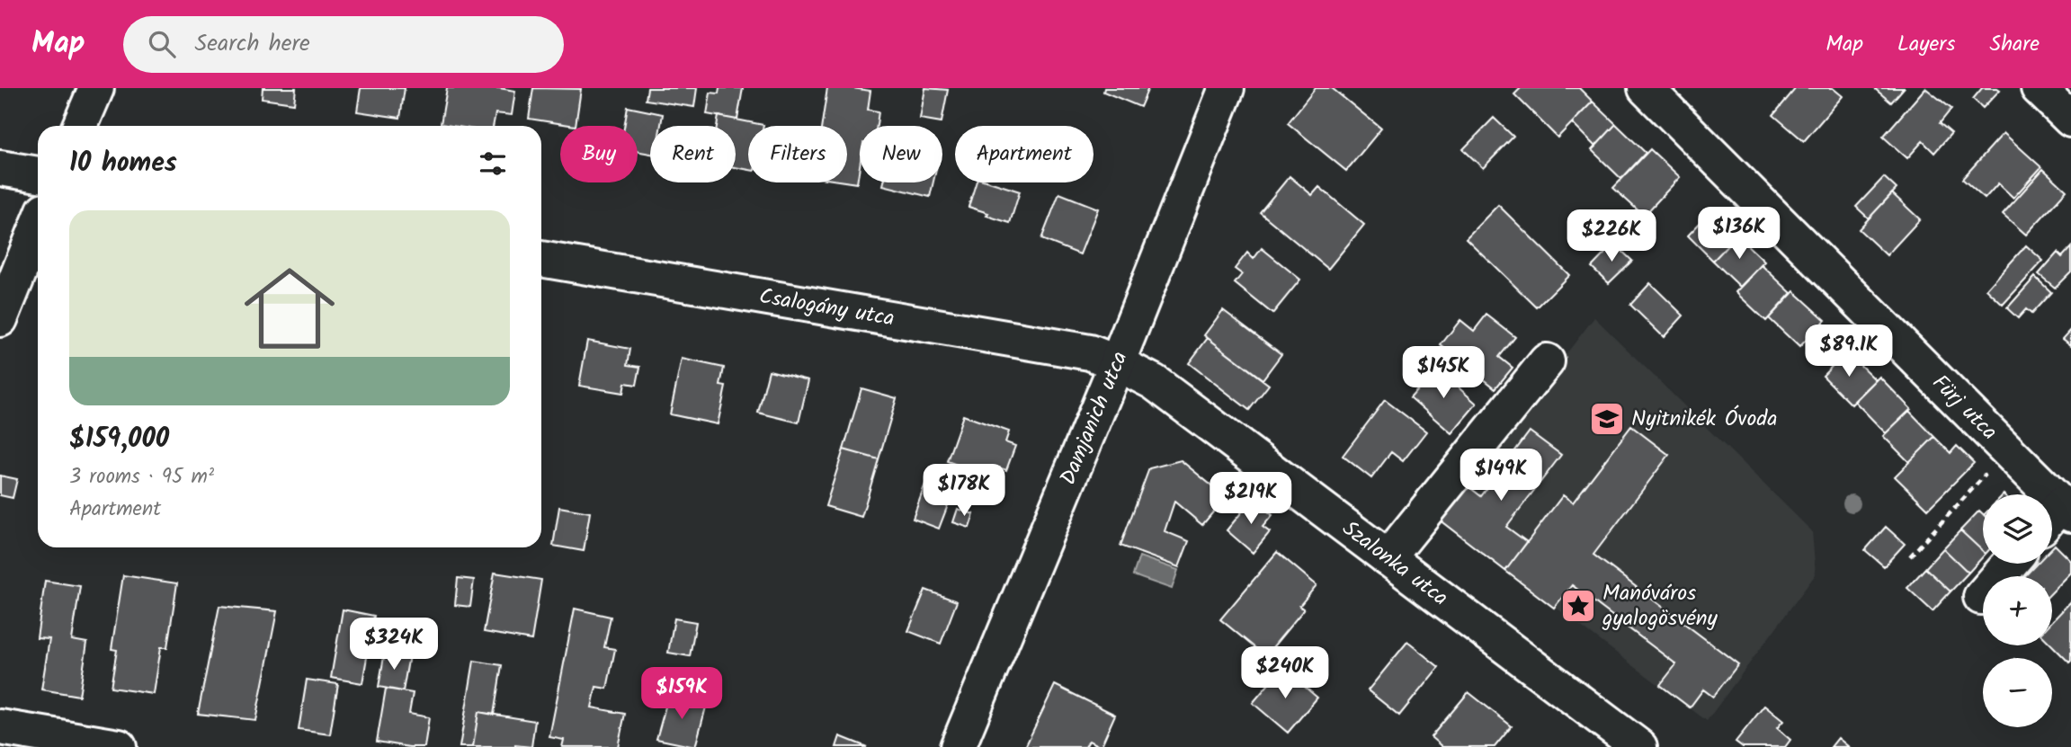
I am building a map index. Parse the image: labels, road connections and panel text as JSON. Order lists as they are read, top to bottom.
{
  "streets": {
    "street": [
      "Csalogány utca",
      "Fürj utca",
      "Damjanich utca",
      "Szalonka utca"
    ]
  },
  "crossings": [
    ["Csalogány utca", "Damjanich utca"],
    ["Csalogány utca", "Szalonka utca"],
    ["Damjanich utca", "Szalonka utca"]
  ],
  "places": {
    "school or university": ["Nyitnikék Óvoda"],
    "place": ["Manóváros gyalogösvény"]
  },
  "page": {
    "header": "Map",
    "search": "Search here",
    "nav": ["Map", "Layers", "Share"],
    "chip": [
      "Buy",
      "Rent",
      "Filters",
      "New",
      "Apartment"
    ],
    "heading": "10 homes",
    "list": [
      {
        "name": "$159,000",
        "note": "3 rooms · 95 m² · Apartment"
      }
    ],
    "price": [
      "$136K",
      "$226K",
      "$89.1K",
      "$145K",
      "$149K",
      "$178K",
      "$219K",
      "$324K",
      "$240K",
      "$159K"
    ],
    "map_buttons": ["+", "−"]
  }
}
